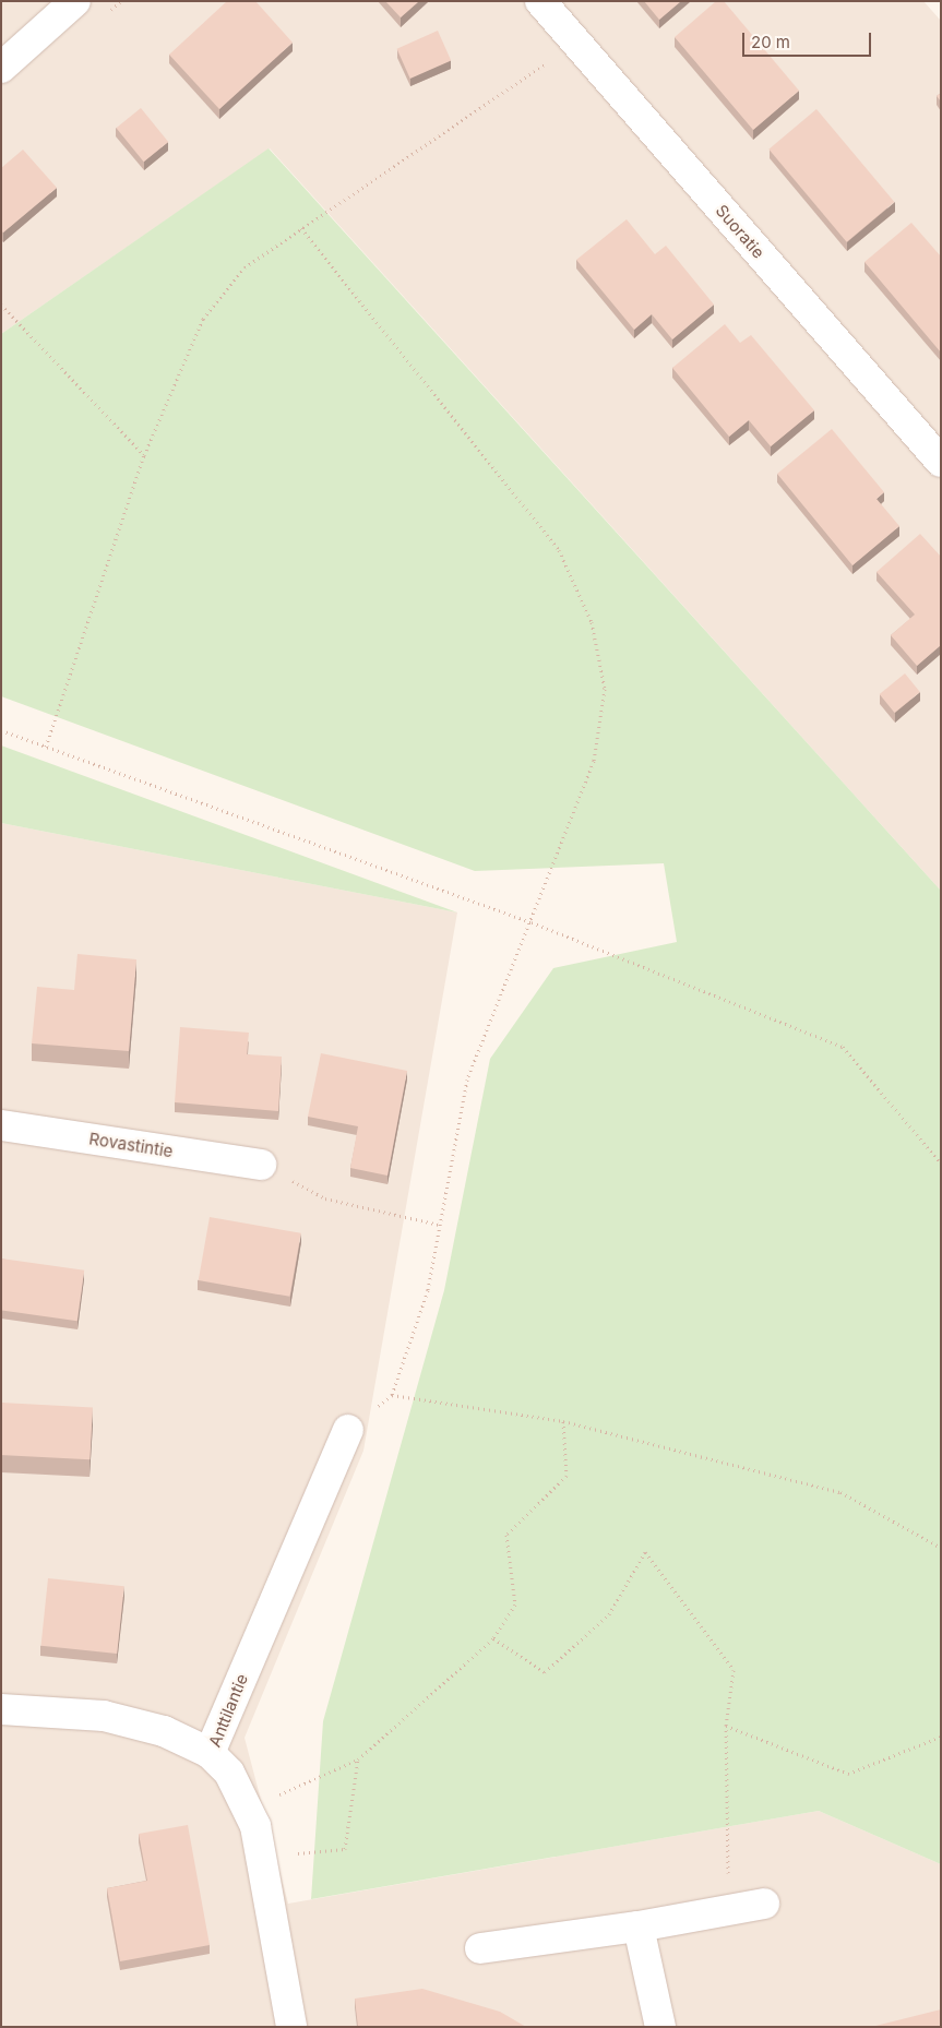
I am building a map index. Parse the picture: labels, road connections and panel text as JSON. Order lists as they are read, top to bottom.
{
  "streets": {
    "street": ["Suoratie", "Rovastintie", "Anttilantie"]
  },
  "scale_bar": "20 m"
}
